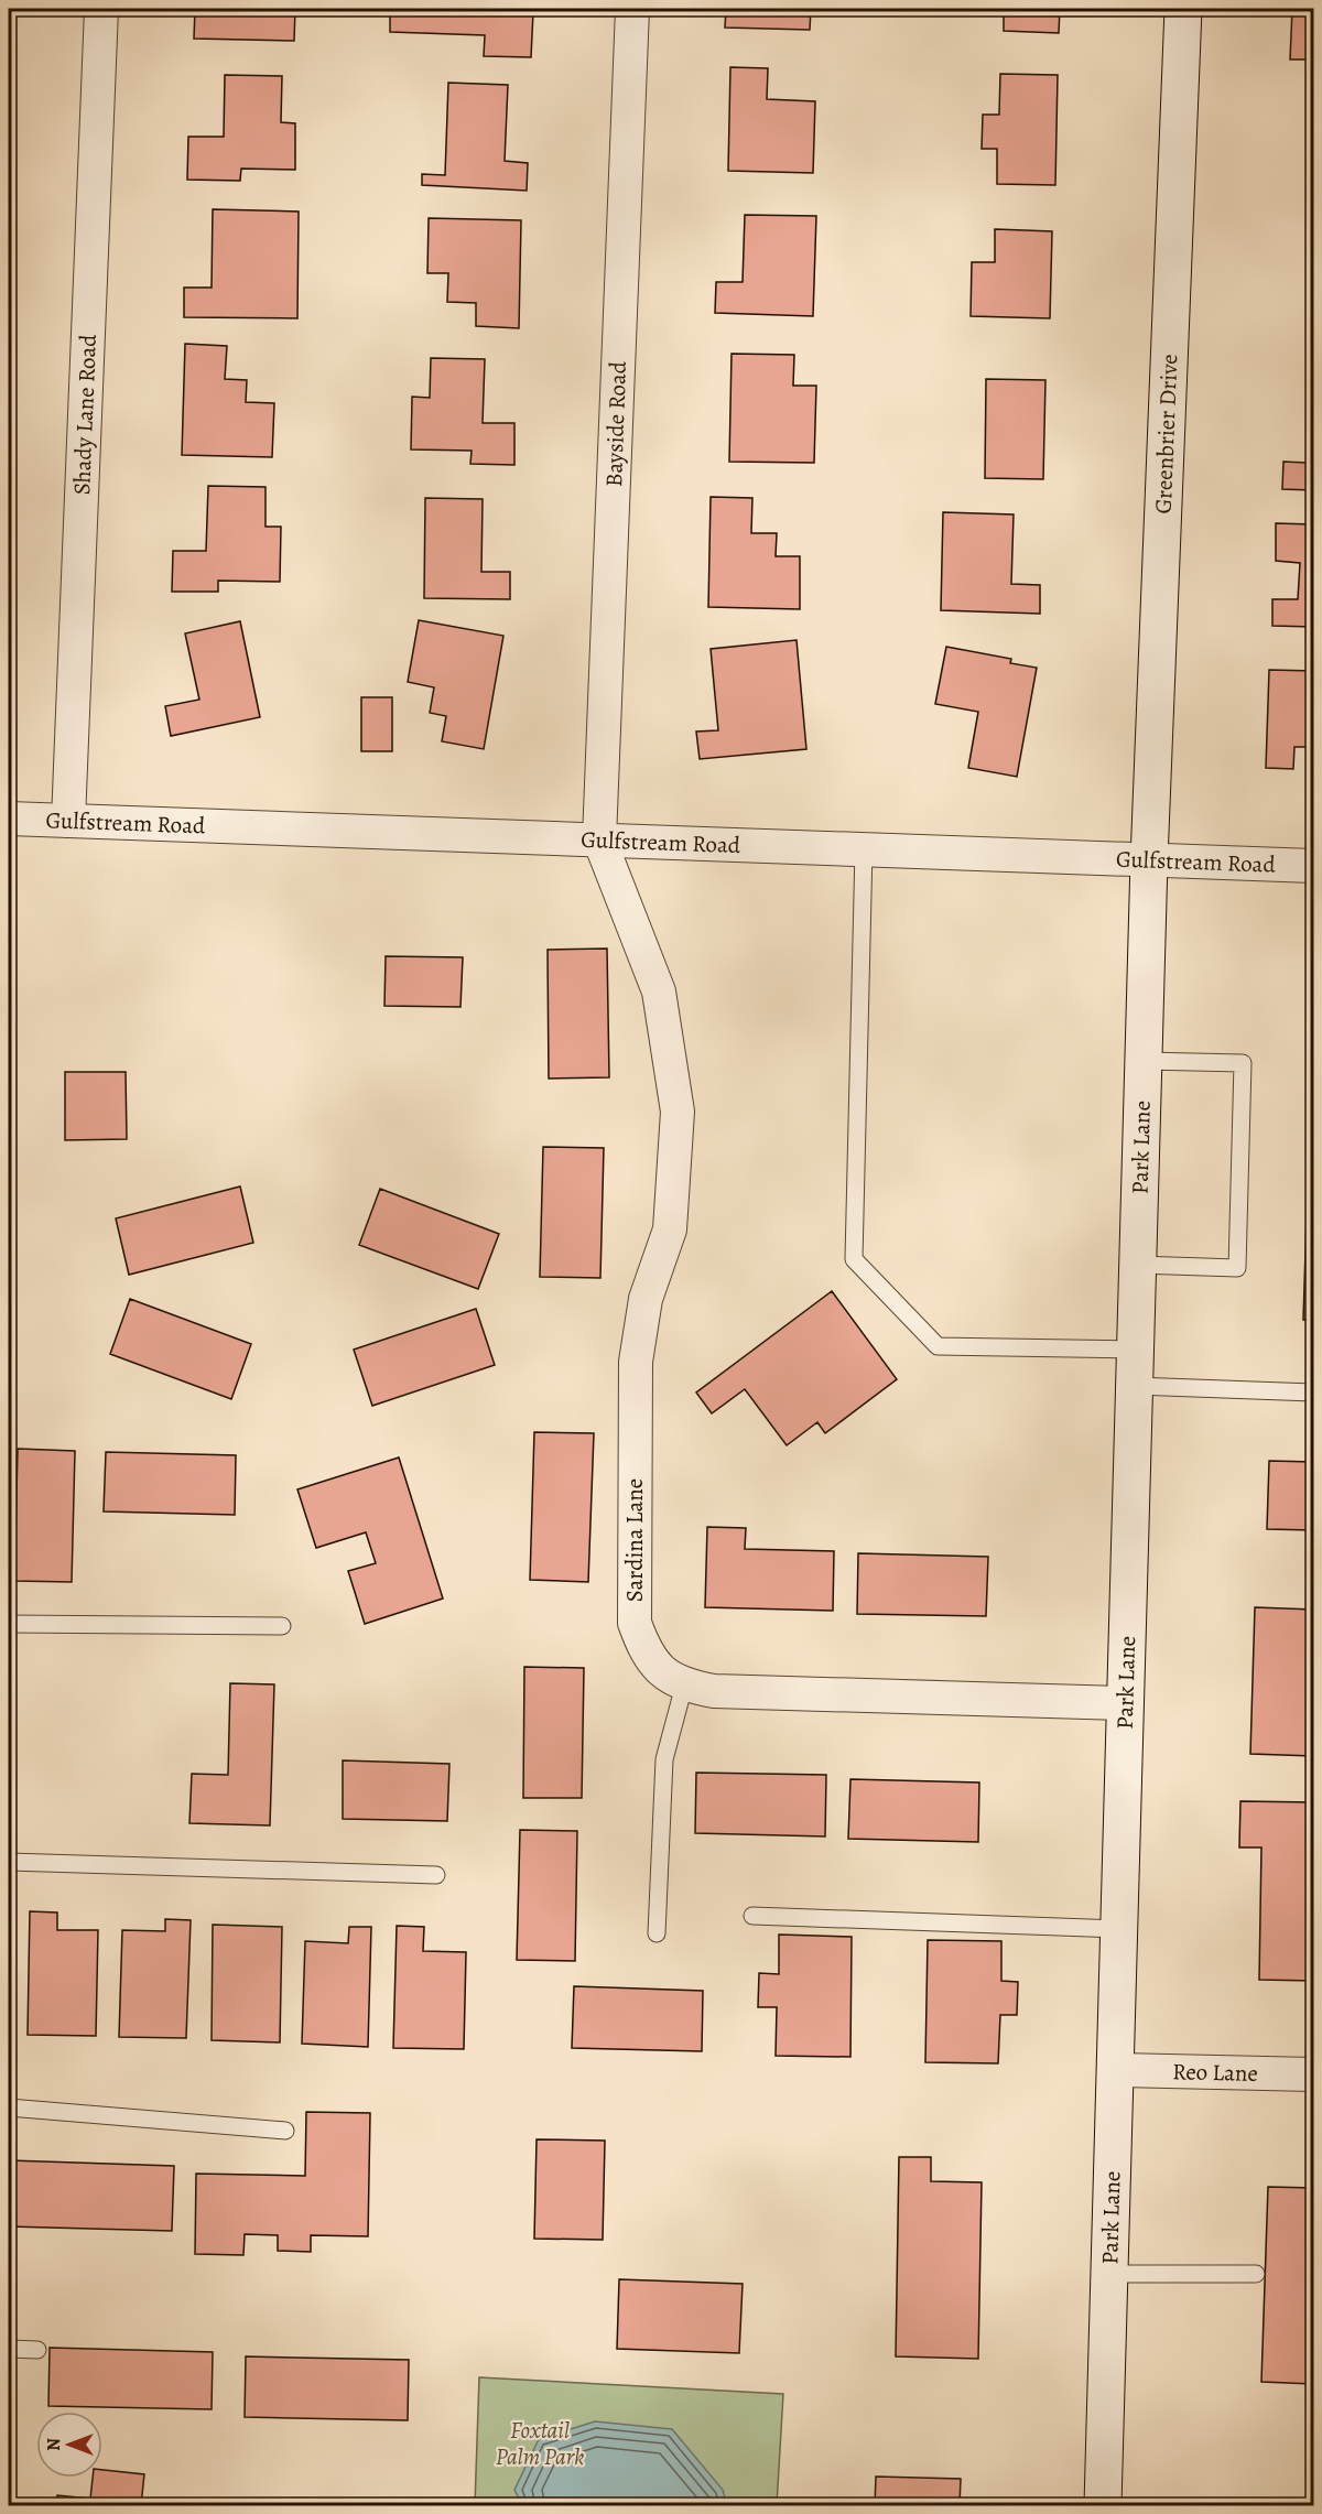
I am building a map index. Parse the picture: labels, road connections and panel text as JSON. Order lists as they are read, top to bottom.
{
  "streets": {
    "street": [
      "Shady Lane Road",
      "Bayside Road",
      "Greenbrier Drive",
      "Gulfstream Road",
      "Park Lane",
      "Sardina Lane",
      "Reo Lane"
    ]
  },
  "crossings": [
    ["Shady Lane Road", "Gulfstream Road"],
    ["Bayside Road", "Gulfstream Road"],
    ["Bayside Road", "Sardina Lane"],
    ["Greenbrier Drive", "Gulfstream Road"],
    ["Greenbrier Drive", "Park Lane"],
    ["Gulfstream Road", "Park Lane"],
    ["Gulfstream Road", "Sardina Lane"],
    ["Park Lane", "Sardina Lane"],
    ["Park Lane", "Reo Lane"]
  ],
  "parks": ["Foxtail Palm Park"],
  "north": "left"
}
